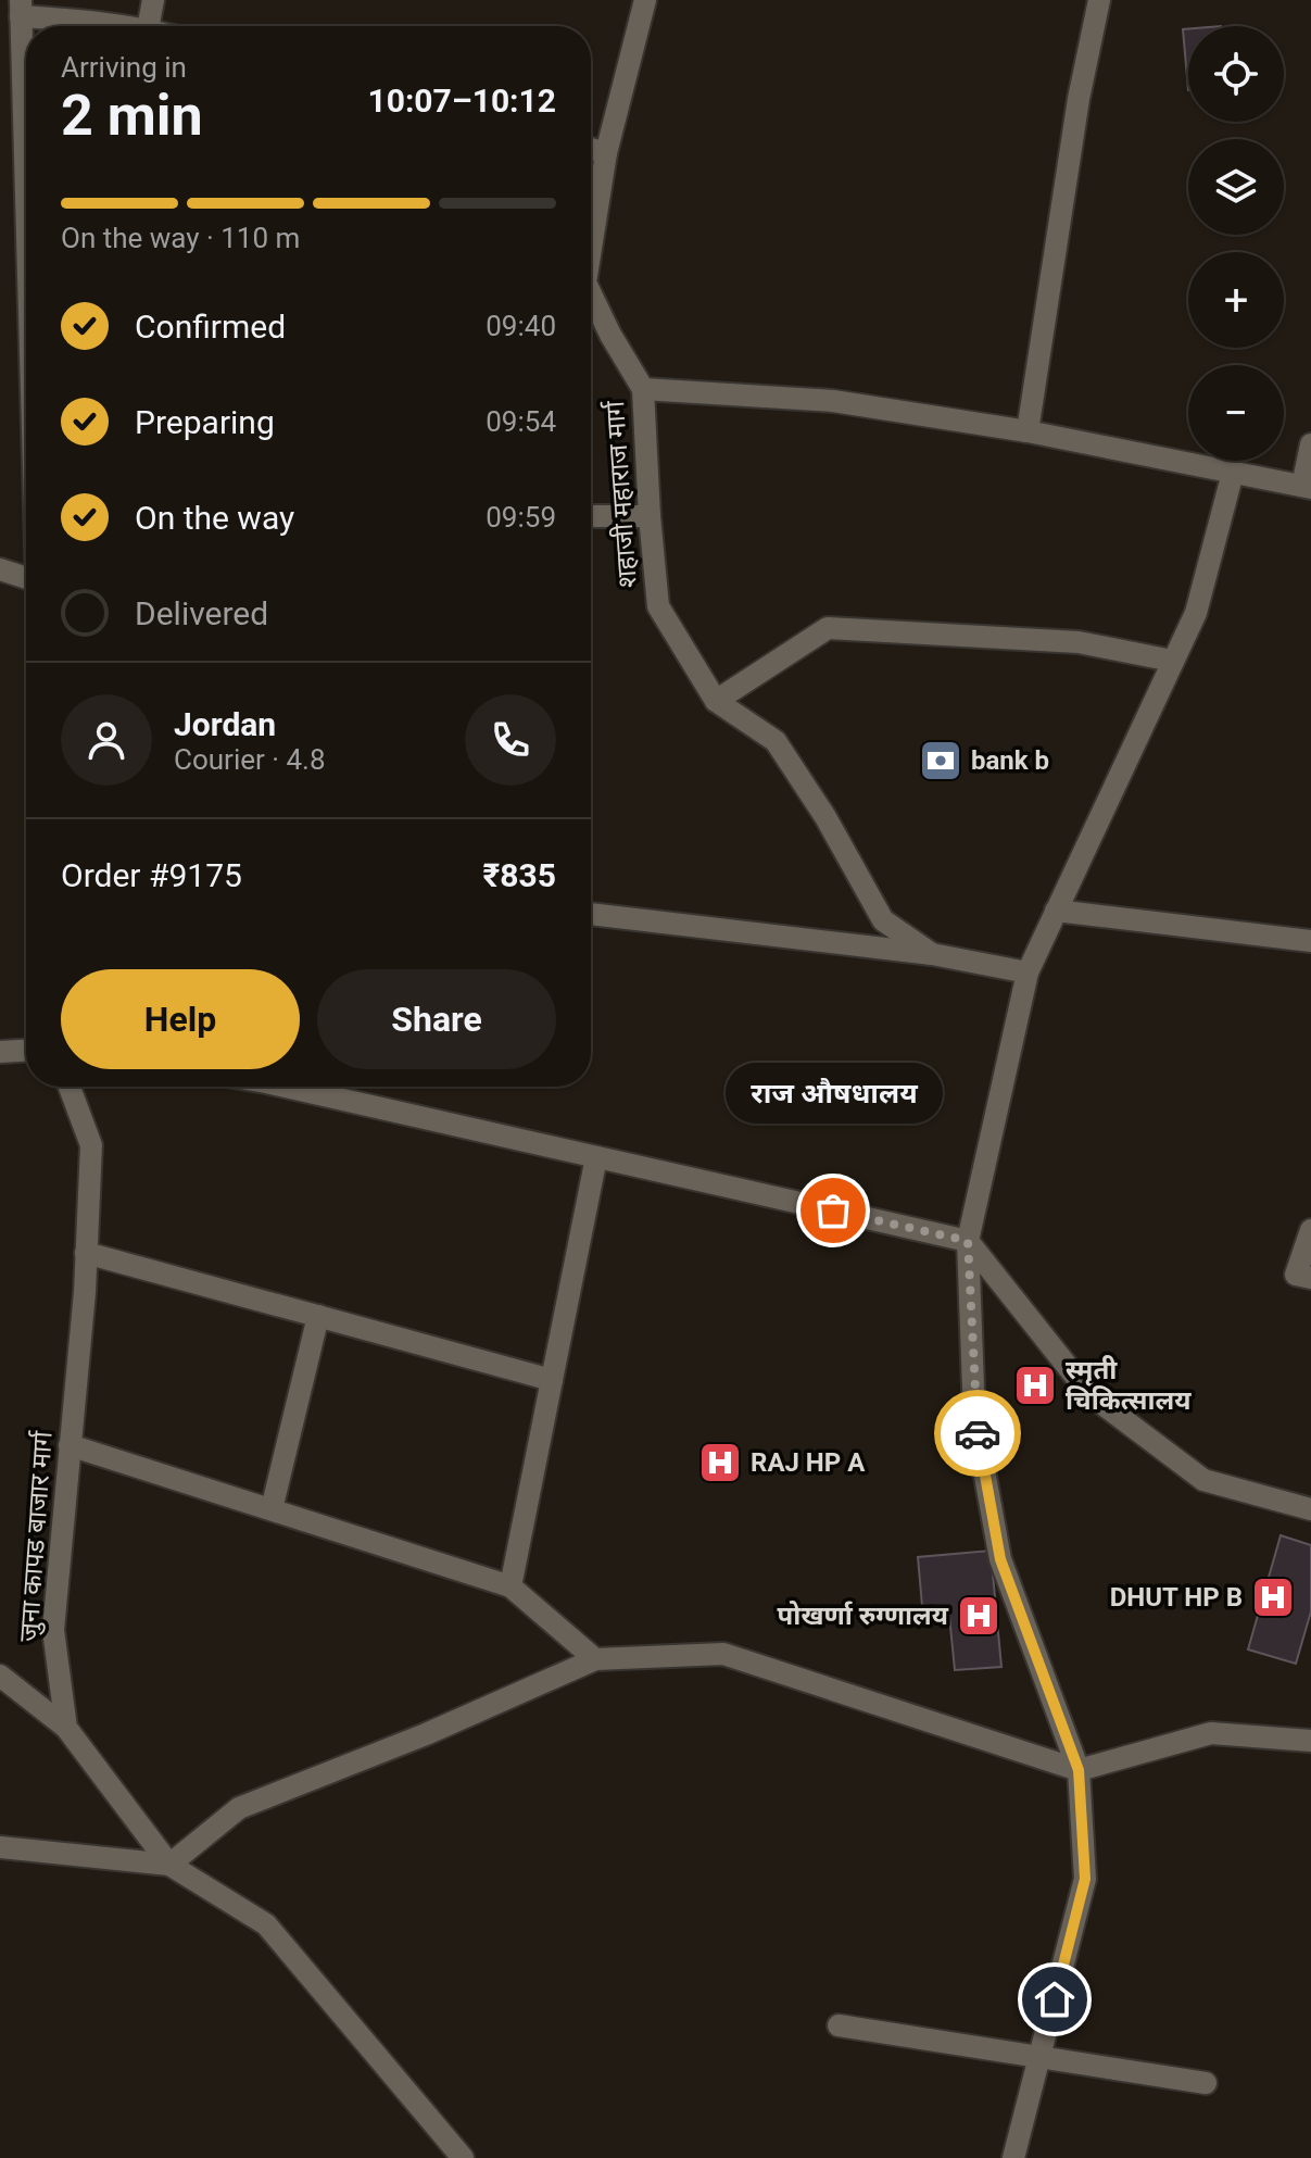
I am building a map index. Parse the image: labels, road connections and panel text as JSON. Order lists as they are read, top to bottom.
{
  "streets": {
    "street": ["शहाजी महाराज मार्ग", "जुना कापड बाजार मार्ग"]
  },
  "places": {
    "bank": ["bank b"],
    "other": ["राज औषधालय"],
    "hospital": [
      "स्मृती चिकित्सालय",
      "RAJ HP A",
      "DHUT HP B",
      "पोखर्णा रुग्णालय"
    ]
  },
  "page": {
    "map_buttons": ["+", "−"],
    "heading": ["2 min", "Arriving in", "10:07–10:12"],
    "panel": [
      "Jordan",
      "Courier · 4.8",
      "Order #9175",
      "₹835"
    ],
    "bar": "On the way · 110 m",
    "list": [
      ["Confirmed", "09:40"],
      ["Preparing", "09:54"],
      ["On the way", "09:59"],
      "Delivered"
    ],
    "buttons": ["Help", "Share"],
    "bubble": "राज औषधालय"
  }
}
